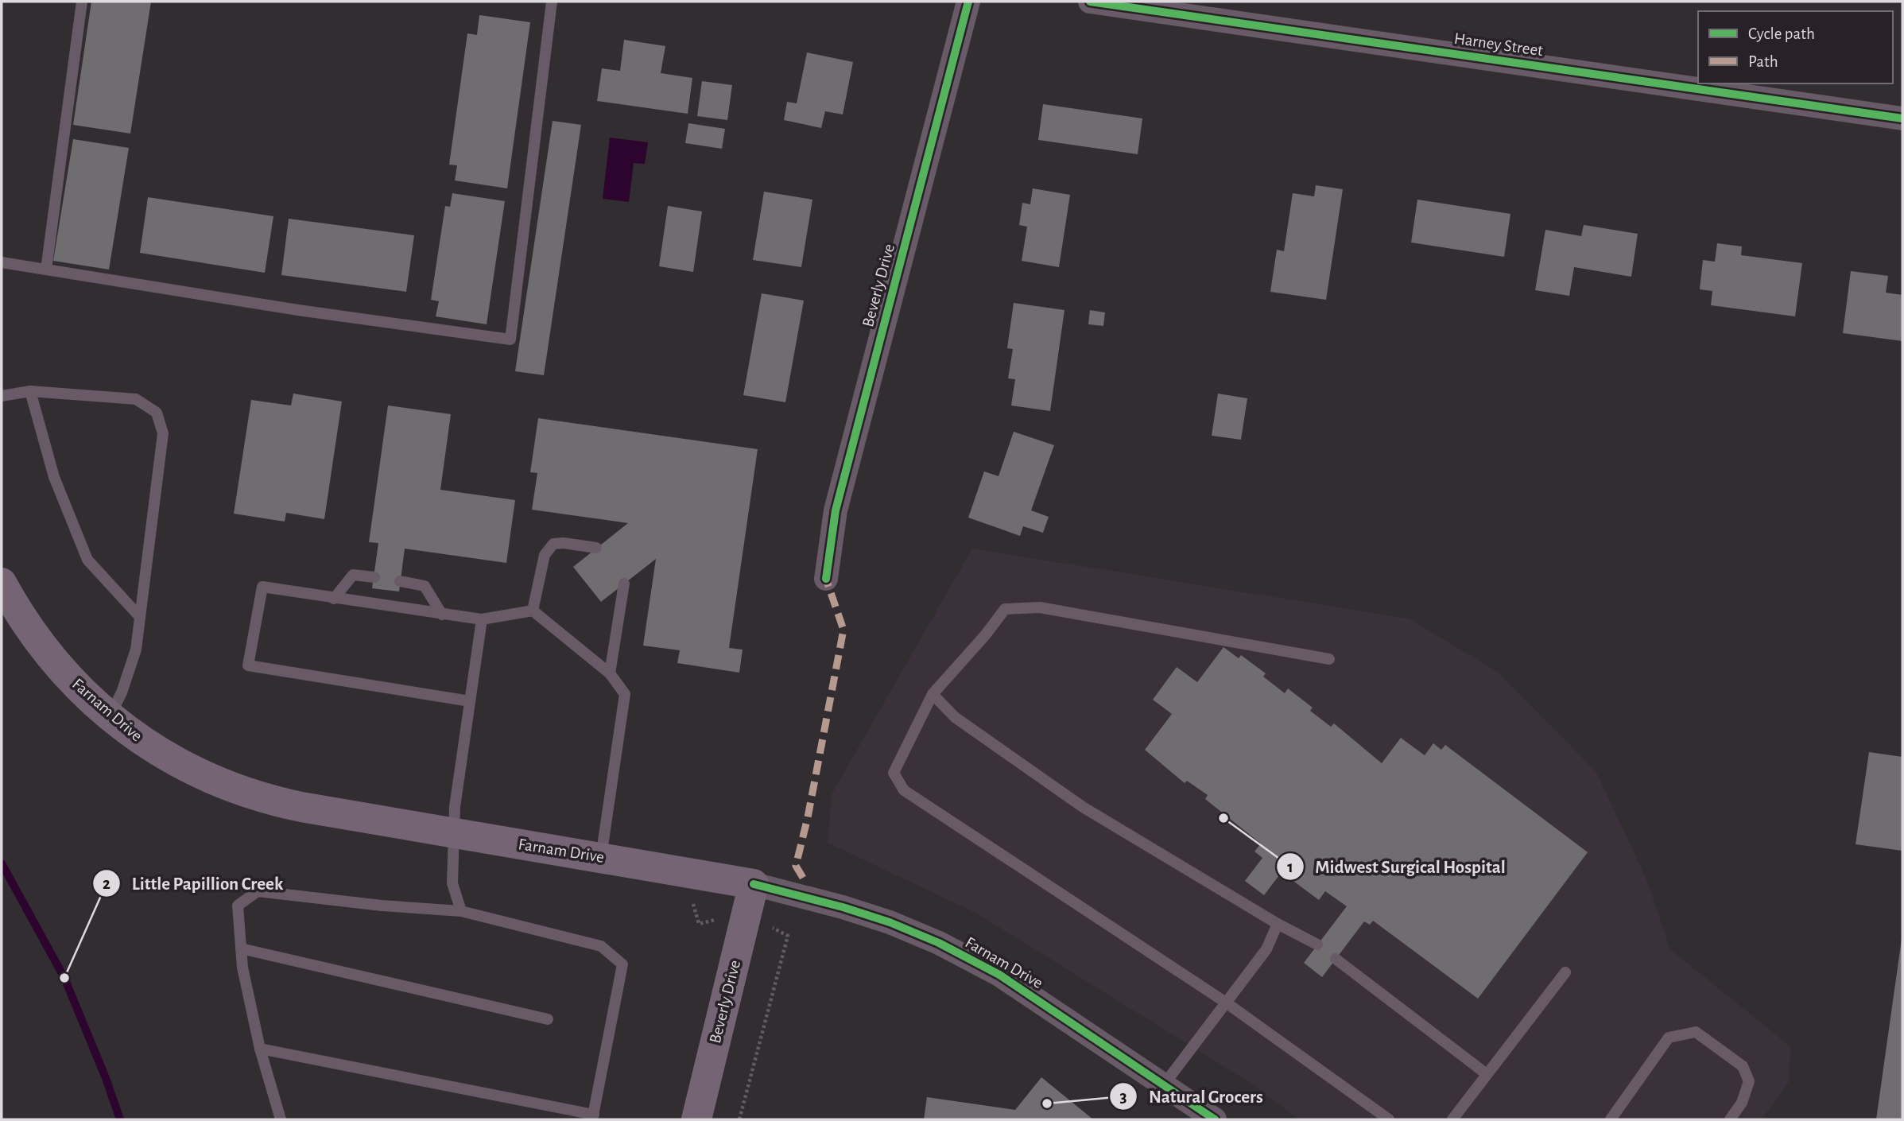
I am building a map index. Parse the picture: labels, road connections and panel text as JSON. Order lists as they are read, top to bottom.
{
  "streets": {
    "main road": ["Beverly Drive", "Farnam Drive"],
    "street": ["Harney Street"]
  },
  "crossings": [
    ["Beverly Drive", "Farnam Drive"]
  ],
  "places": ["Midwest Surgical Hospital", "Little Papillion Creek", "Natural Grocers"],
  "legend": ["Cycle path", "Path"]
}
